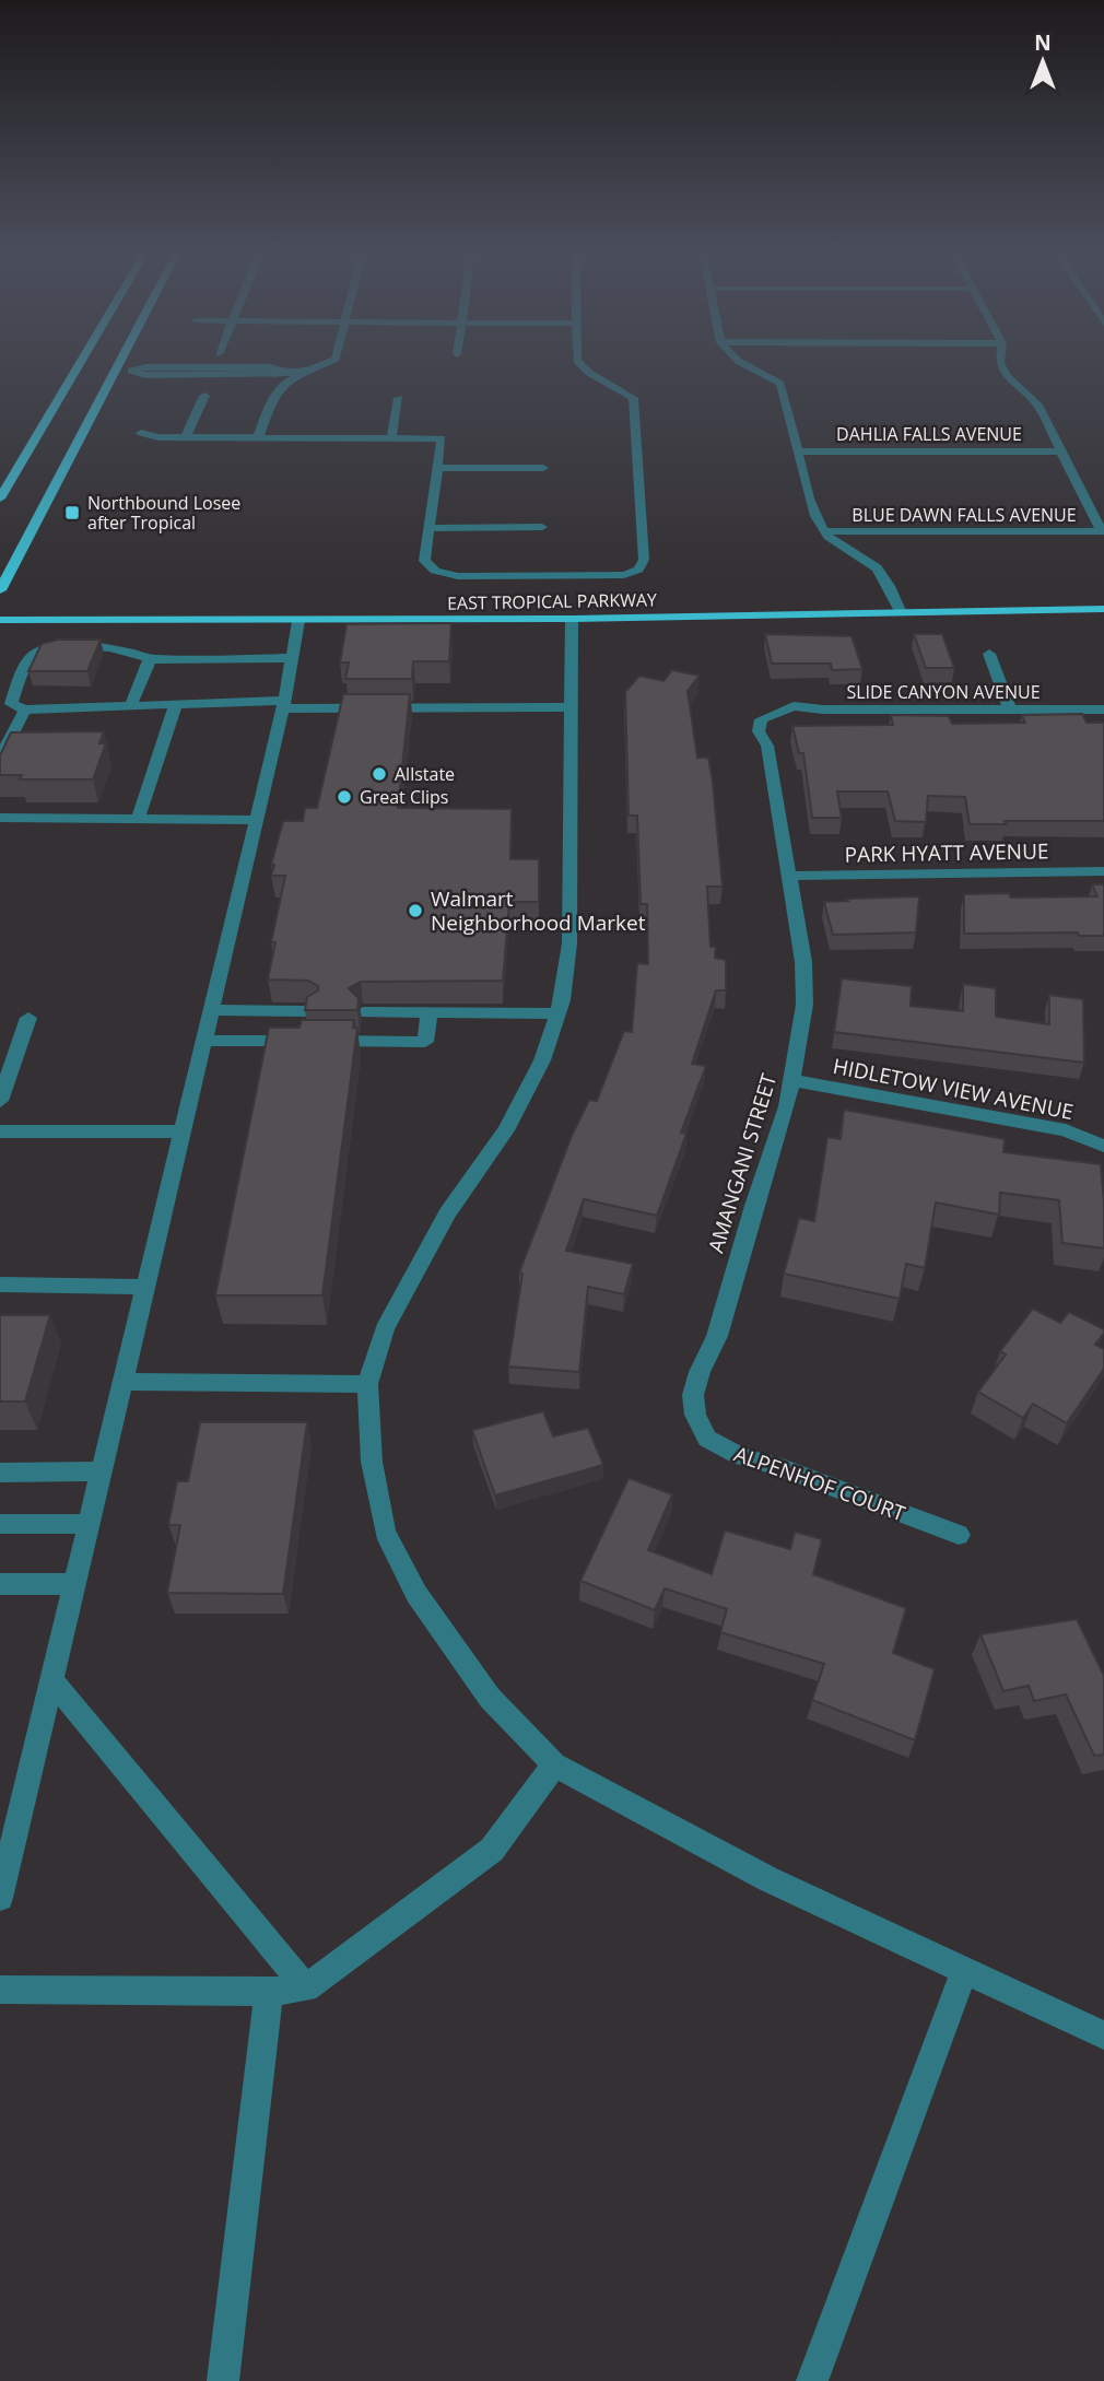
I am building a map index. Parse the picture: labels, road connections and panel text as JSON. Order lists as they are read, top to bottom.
{
  "streets": {
    "main road": ["EAST TROPICAL PARKWAY"],
    "street": [
      "DAHLIA FALLS AVENUE",
      "BLUE DAWN FALLS AVENUE",
      "SLIDE CANYON AVENUE",
      "PARK HYATT AVENUE",
      "HIDLETOW VIEW AVENUE",
      "AMANGANI STREET",
      "ALPENHOF COURT"
    ]
  },
  "crossings": [
    ["SLIDE CANYON AVENUE", "AMANGANI STREET"],
    ["PARK HYATT AVENUE", "AMANGANI STREET"],
    ["HIDLETOW VIEW AVENUE", "AMANGANI STREET"],
    ["AMANGANI STREET", "ALPENHOF COURT"]
  ],
  "places": {
    "transit": ["Northbound Losee after Tropical"],
    "other": ["Allstate", "Great Clips", "Walmart Neighborhood Market"]
  },
  "north": "top"
}
